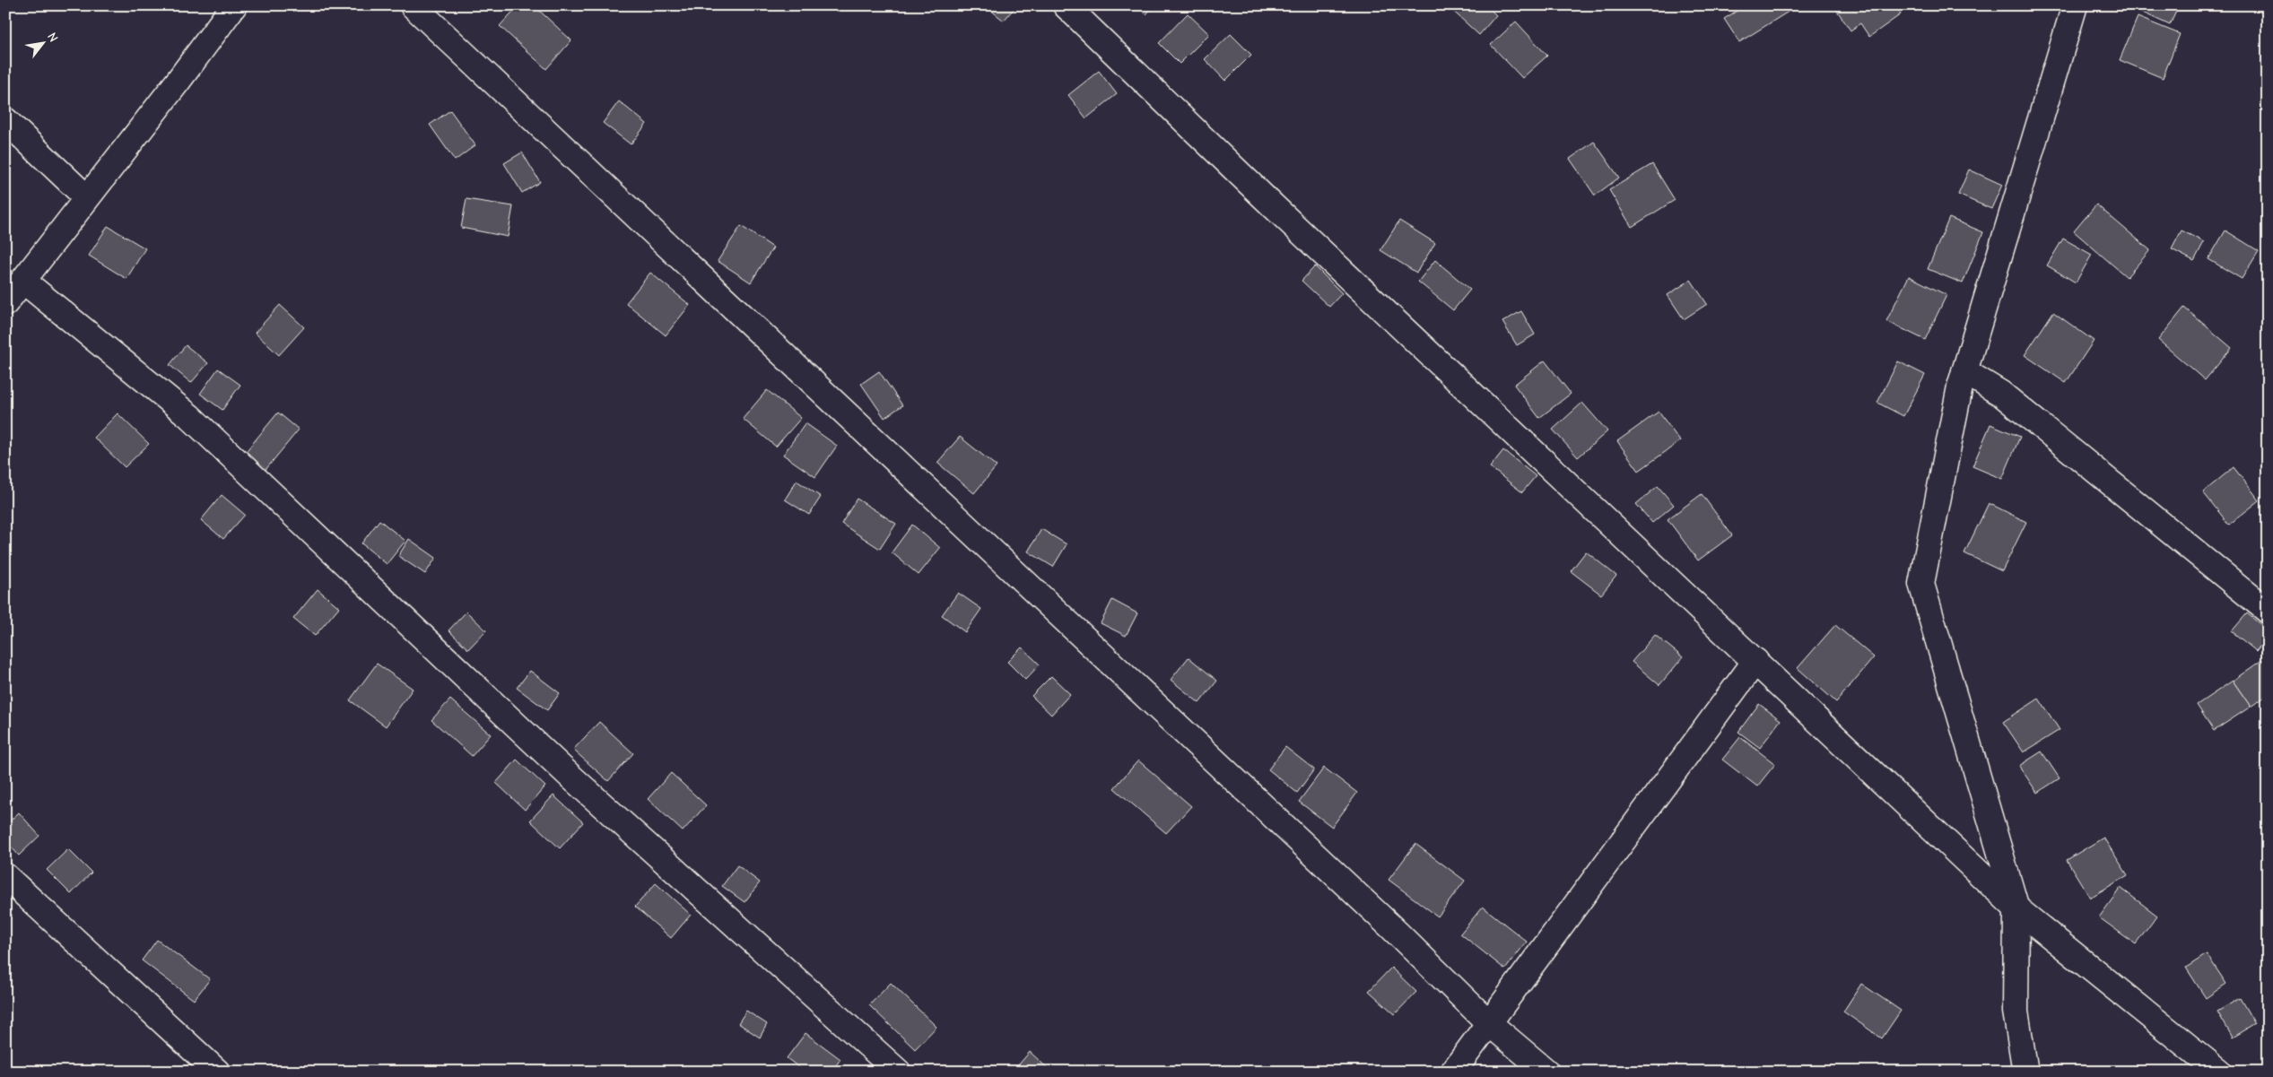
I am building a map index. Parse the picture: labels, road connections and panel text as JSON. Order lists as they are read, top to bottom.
{
  "north": "top right"
}
